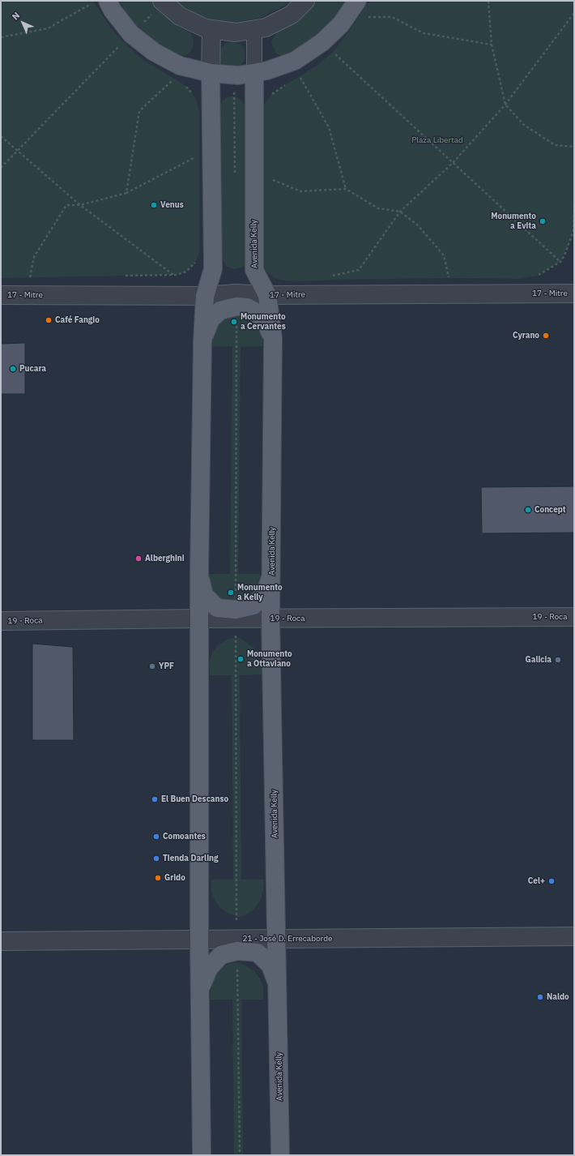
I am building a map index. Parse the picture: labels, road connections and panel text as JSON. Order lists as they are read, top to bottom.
{
  "streets": {
    "main road": ["Avenida Kelly"],
    "street": ["17 - Mitre", "19 - Roca", "21 - José D. Errecaborde"]
  },
  "crossings": [
    ["Avenida Kelly", "17 - Mitre"],
    ["Avenida Kelly", "19 - Roca"],
    ["Avenida Kelly", "21 - José D. Errecaborde"]
  ],
  "parks": ["Plaza Libertad"],
  "places": [
    "Venus",
    "Monumento a Evita",
    "Café Fangio",
    "Monumento a Cervantes",
    "Cyrano",
    "Pucara",
    "Concept",
    "Alberghini",
    "Monumento a Kelly",
    "Monumento a Ottaviano",
    "Galicia",
    "YPF",
    "El Buen Descanso",
    "Comoantes",
    "Tienda Darling",
    "Grido",
    "Cel+",
    "Naldo"
  ],
  "north": "top left"
}
